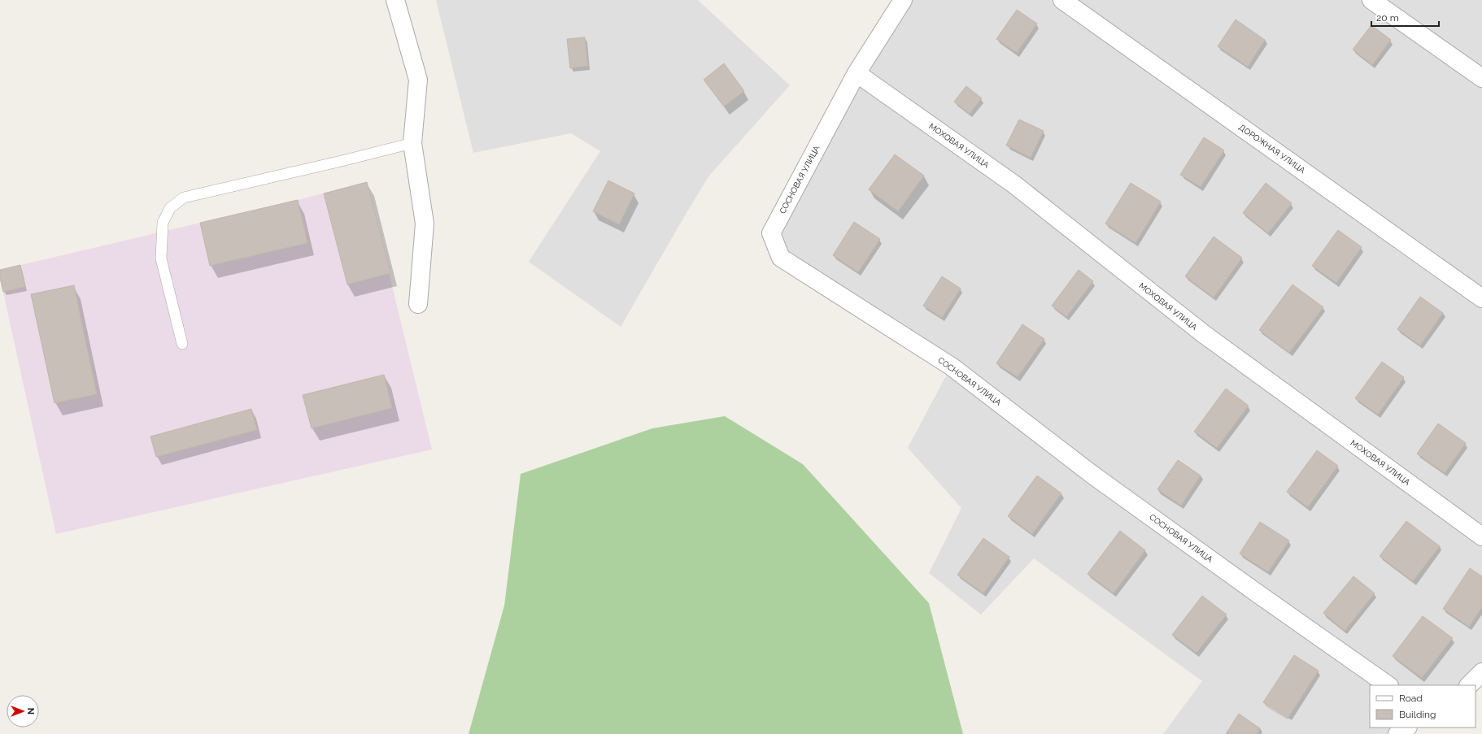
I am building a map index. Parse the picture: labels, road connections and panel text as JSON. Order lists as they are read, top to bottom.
{
  "streets": {
    "street": ["МОХОВАЯ УЛИЦА", "ДОРОЖНАЯ УЛИЦА", "СОСНОВАЯ УЛИЦА"]
  },
  "crossings": [
    ["МОХОВАЯ УЛИЦА", "СОСНОВАЯ УЛИЦА"]
  ],
  "legend": ["Road", "Building"],
  "scale_bar": "20 m",
  "north": "right"
}
